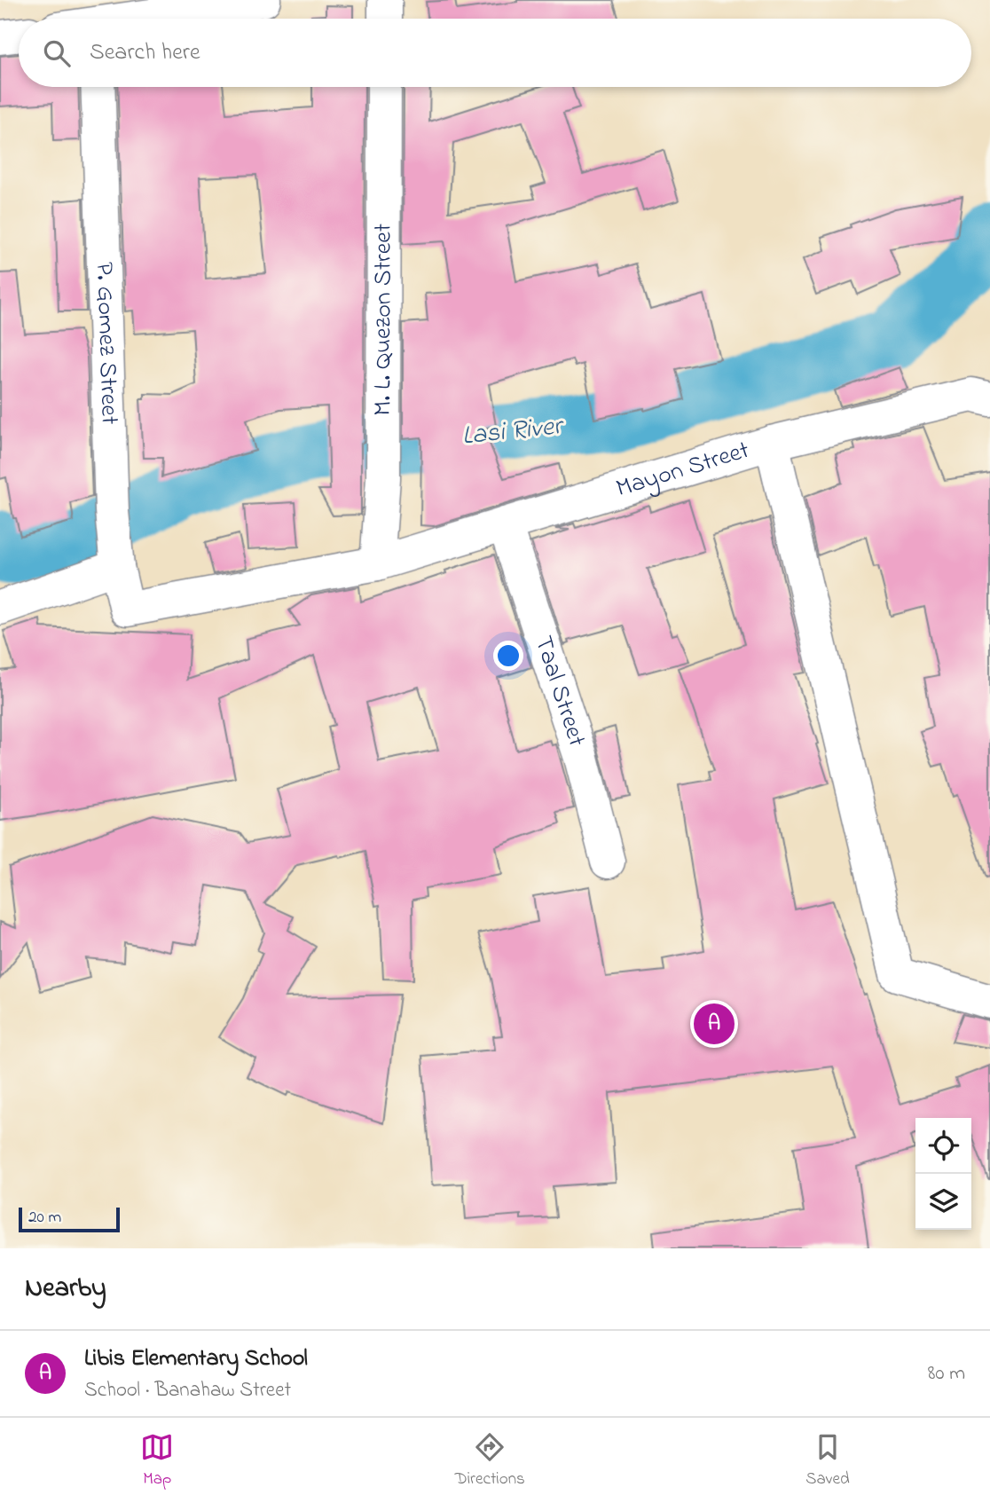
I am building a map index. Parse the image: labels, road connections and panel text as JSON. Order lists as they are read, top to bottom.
{
  "streets": {
    "street": [
      "M. L. Quezon Street",
      "P. Gomez Street",
      "Mayon Street",
      "Taal Street"
    ]
  },
  "crossings": [
    ["M. L. Quezon Street", "Mayon Street"],
    ["P. Gomez Street", "Mayon Street"],
    ["Mayon Street", "Taal Street"]
  ],
  "water": ["Lasi River"],
  "scale_bar": "20 m",
  "page": {
    "search": "Search here",
    "pins": "A",
    "scale": "20 m",
    "heading": "Nearby",
    "list": [
      {
        "mark": "A",
        "name": "Libis Elementary School",
        "note": "School · Banahaw Street",
        "value": "80 m"
      }
    ],
    "nav": ["Map", "Directions", "Saved"]
  }
}
